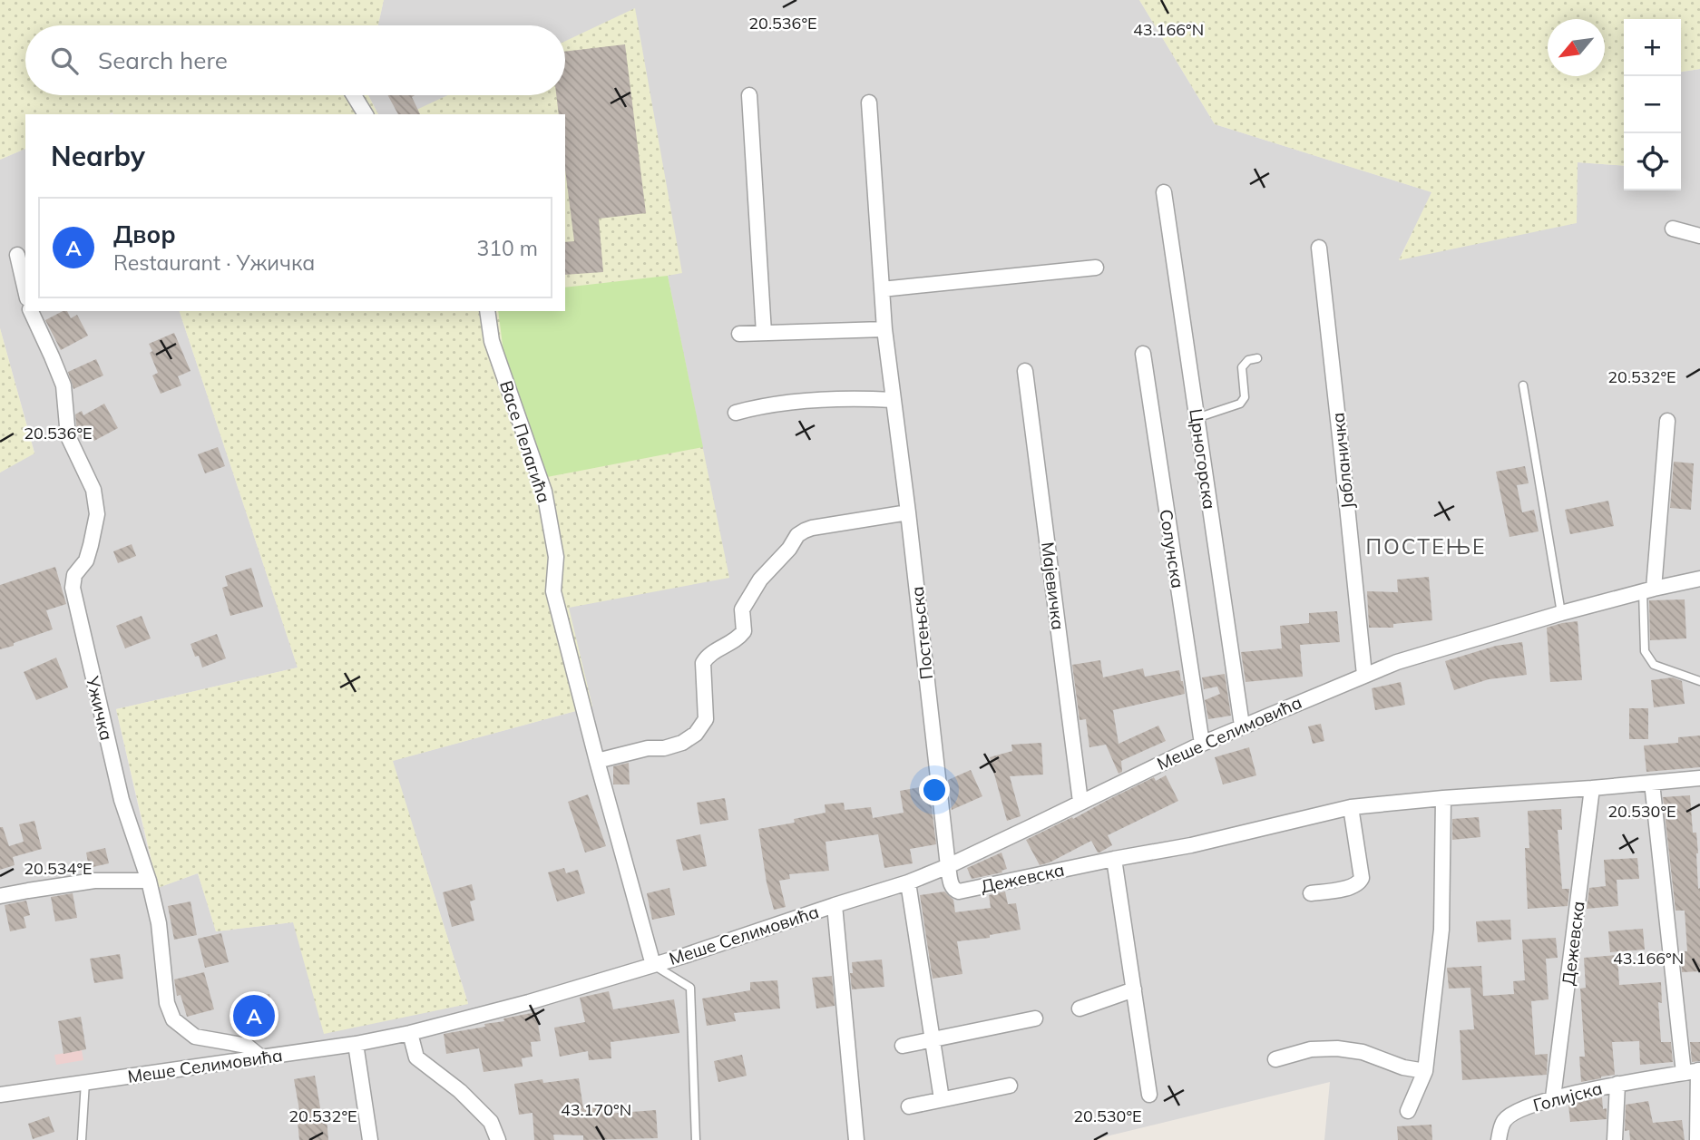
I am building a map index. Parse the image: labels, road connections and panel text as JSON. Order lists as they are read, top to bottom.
{
  "streets": {
    "street": [
      "Васе Пелагића",
      "Црногорска",
      "Јабланичка",
      "Солунска",
      "Мајевичка",
      "Постењска",
      "Ужичка",
      "Меше Селимовића",
      "Дежевска",
      "Голијска"
    ]
  },
  "crossings": [
    ["Васе Пелагића", "Меше Селимовића"],
    ["Црногорска", "Меше Селимовића"],
    ["Јабланичка", "Меше Селимовића"],
    ["Солунска", "Меше Селимовића"],
    ["Мајевичка", "Меше Селимовића"],
    ["Постењска", "Меше Селимовића"],
    ["Постењска", "Дежевска"],
    ["Ужичка", "Меше Селимовића"],
    ["Меше Селимовића", "Дежевска"],
    ["Дежевска", "Голијска"]
  ],
  "districts": ["ПОСТЕЊЕ"],
  "north": "bottom left",
  "page": {
    "map_buttons": ["+", "−"],
    "search": "Search here",
    "heading": "Nearby",
    "list": [
      {
        "mark": "A",
        "name": "Двор",
        "note": "Restaurant · Ужичка",
        "value": "310 m"
      }
    ],
    "pins": "A"
  },
  "coordinates": [
    "20.536°E",
    "43.166°N",
    "20.532°E",
    "20.530°E",
    "20.534°E",
    "43.170°N"
  ]
}
